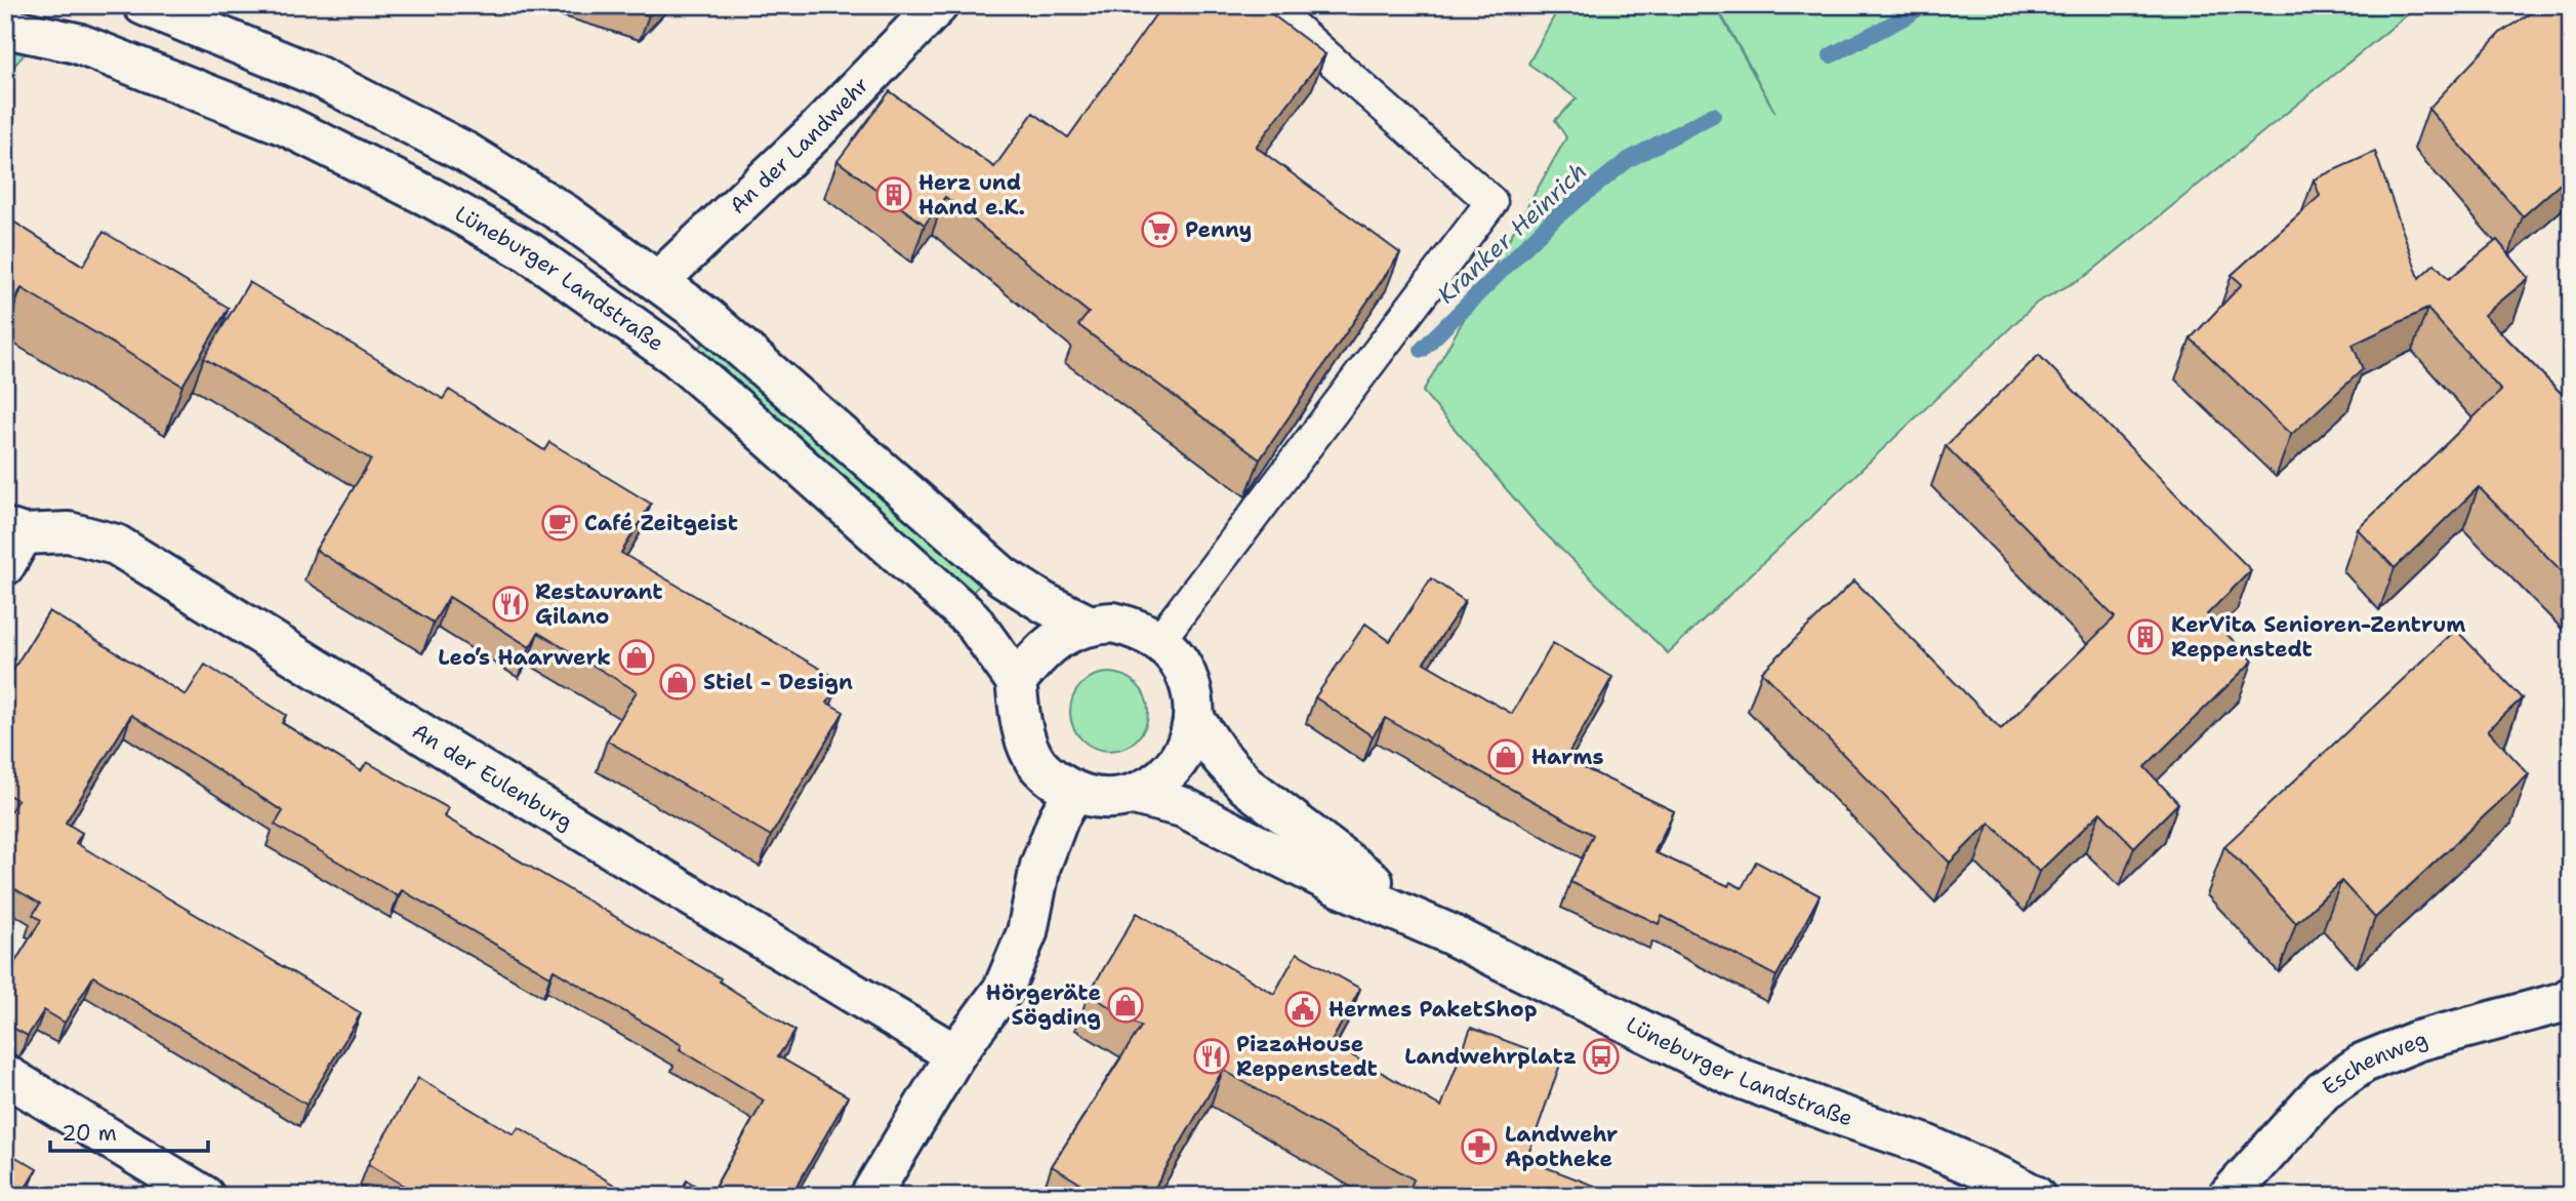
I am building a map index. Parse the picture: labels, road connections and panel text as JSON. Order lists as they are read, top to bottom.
{
  "streets": {
    "main road": [
      "An der Landwehr",
      "Lüneburger Landstraße",
      "An der Eulenburg",
      "Eschenweg"
    ]
  },
  "water": ["Kranker Heinrich"],
  "places": {
    "building": ["Herz und Hand e.K.", "KerVita Senioren-Zentrum Reppenstedt"],
    "supermarket": ["Penny"],
    "cafe": ["Café Zeitgeist"],
    "restaurant": ["Restaurant Gilano", "PizzaHouse Reppenstedt"],
    "shop": [
      "Leo‘s Haarwerk",
      "Stiel - Design",
      "Harms",
      "Hörgeräte Sögding"
    ],
    "public building": ["Hermes PaketShop"],
    "bus stop": ["Landwehrplatz"],
    "pharmacy": ["Landwehr Apotheke"]
  },
  "scale_bar": "20 m"
}
